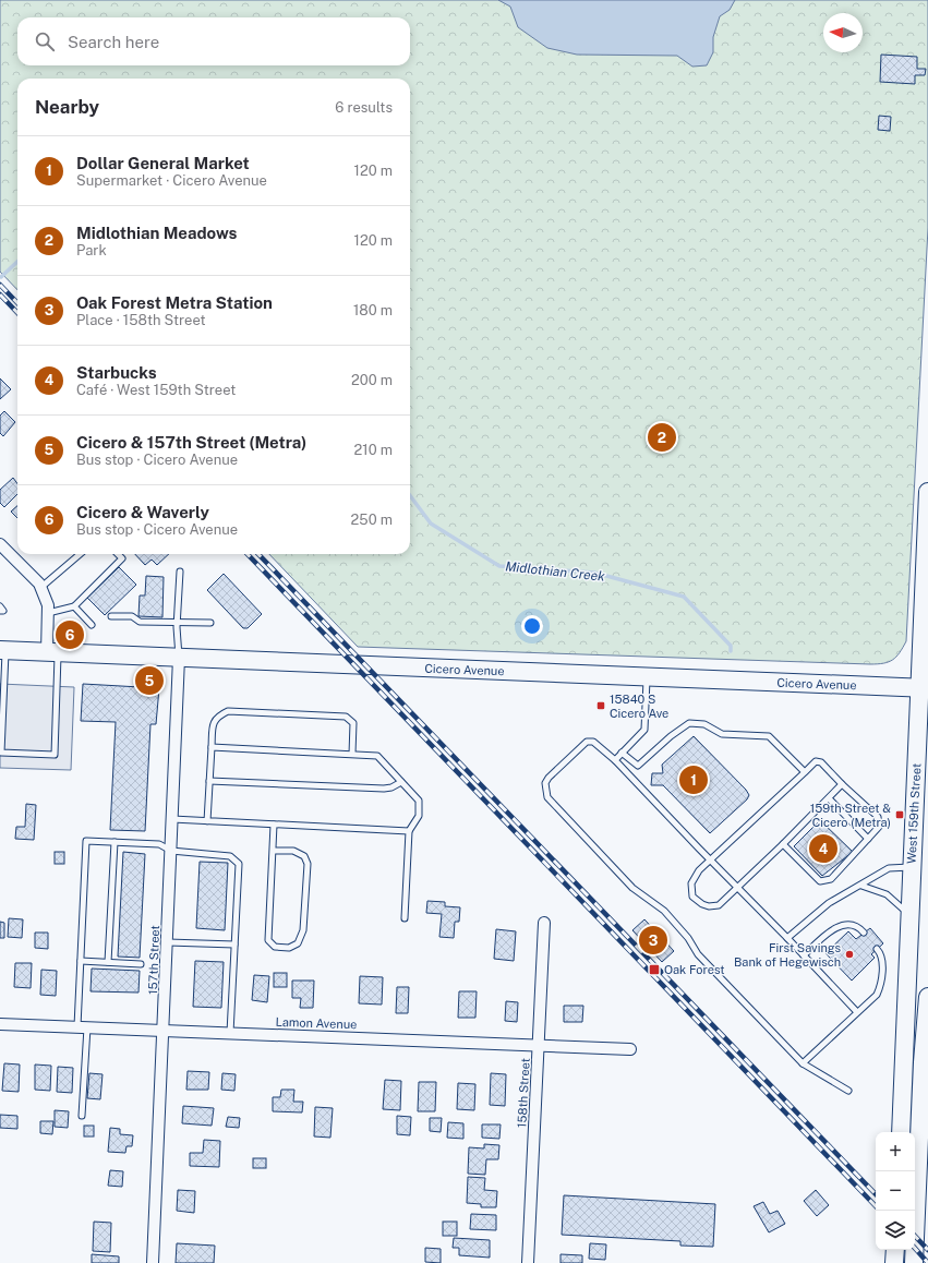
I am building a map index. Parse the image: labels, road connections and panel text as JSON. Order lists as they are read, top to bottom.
{
  "streets": {
    "main road": ["Cicero Avenue", "West 159th Street"],
    "street": ["157th Street", "Lamon Avenue", "158th Street"]
  },
  "crossings": [
    ["Cicero Avenue", "West 159th Street"],
    ["Cicero Avenue", "157th Street"],
    ["157th Street", "Lamon Avenue"],
    ["Lamon Avenue", "158th Street"]
  ],
  "water": ["Midlothian Creek"],
  "places": {
    "transit": ["15840 S Cicero Ave", "159th Street & Cicero (Metra)", "Oak Forest"],
    "other": ["First Savings Bank of Hegewisch"]
  },
  "north": "left",
  "page": {
    "search": "Search here",
    "heading": ["Nearby", "6 results"],
    "list": [
      {
        "mark": "1",
        "name": "Dollar General Market",
        "note": "Supermarket · Cicero Avenue",
        "value": "120 m"
      },
      {
        "mark": "2",
        "name": "Midlothian Meadows",
        "note": "Park",
        "value": "120 m"
      },
      {
        "mark": "3",
        "name": "Oak Forest Metra Station",
        "note": "Place · 158th Street",
        "value": "180 m"
      },
      {
        "mark": "4",
        "name": "Starbucks",
        "note": "Café · West 159th Street",
        "value": "200 m"
      },
      {
        "mark": "5",
        "name": "Cicero & 157th Street (Metra)",
        "note": "Bus stop · Cicero Avenue",
        "value": "210 m"
      },
      {
        "mark": "6",
        "name": "Cicero & Waverly",
        "note": "Bus stop · Cicero Avenue",
        "value": "250 m"
      }
    ],
    "pins": [
      "2",
      "6",
      "5",
      "1",
      "4",
      "3"
    ],
    "map_buttons": ["+", "−"]
  }
}
